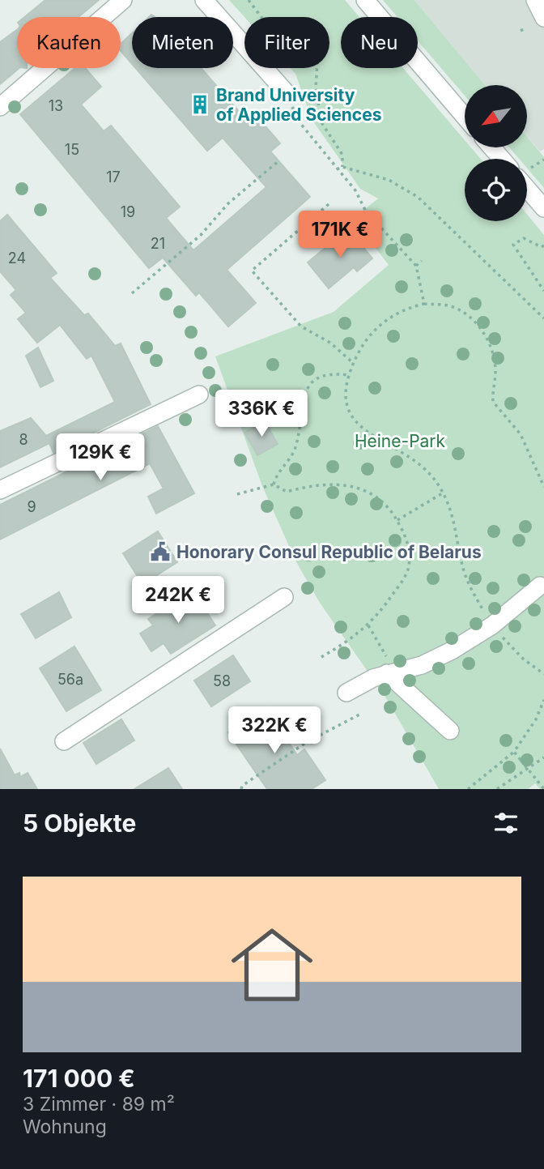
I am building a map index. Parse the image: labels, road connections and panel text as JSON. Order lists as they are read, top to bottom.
{
  "parks": ["Heine-Park"],
  "places": {
    "building": ["Brand University of Applied Sciences"],
    "public building": ["Honorary Consul Republic of Belarus"]
  },
  "house_numbers": [
    "13",
    "15",
    "17",
    "19",
    "21",
    "24",
    "8",
    "9",
    "56a",
    "58"
  ],
  "north": "bottom left",
  "page": {
    "chip": [
      "Kaufen",
      "Mieten",
      "Filter",
      "Neu"
    ],
    "price": [
      "171K €",
      "336K €",
      "129K €",
      "242K €",
      "322K €"
    ],
    "heading": "5 Objekte",
    "list": [
      {
        "name": "171 000 €",
        "note": "3 Zimmer · 89 m² · Wohnung"
      }
    ]
  }
}
